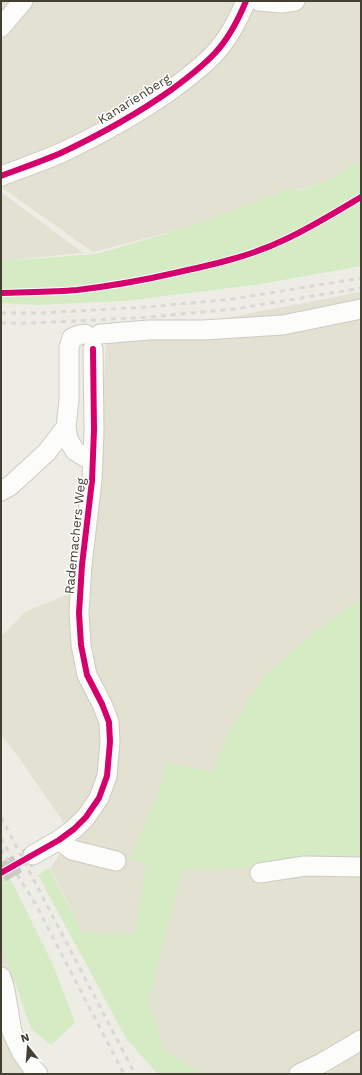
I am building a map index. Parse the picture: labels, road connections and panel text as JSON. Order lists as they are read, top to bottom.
{
  "streets": {
    "street": ["Kanarienberg", "Rademachers Weg"]
  },
  "north": "top"
}
